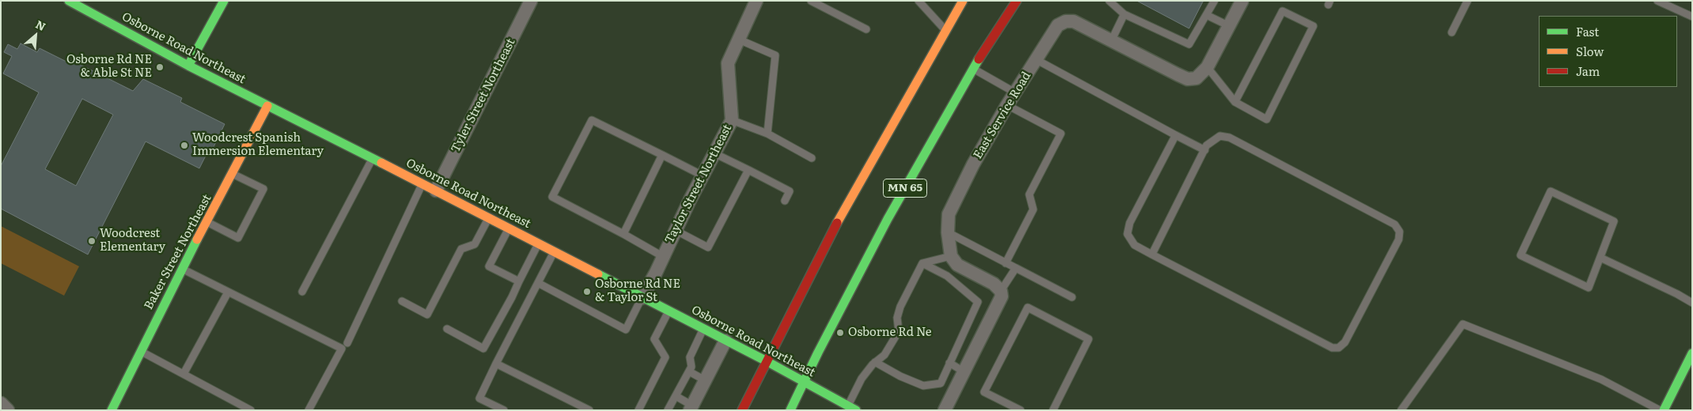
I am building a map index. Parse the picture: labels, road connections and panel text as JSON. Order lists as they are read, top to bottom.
{
  "streets": {
    "main road": ["Osborne Road Northeast", "MN 65", "Baker Street Northeast"],
    "street": ["Tyler Street Northeast", "East Service Road", "Taylor Street Northeast"]
  },
  "crossings": [
    ["Osborne Road Northeast", "Tyler Street Northeast"],
    ["Osborne Road Northeast", "Taylor Street Northeast"],
    ["Osborne Road Northeast", "MN 65"],
    ["Osborne Road Northeast", "Baker Street Northeast"]
  ],
  "places": [
    "Osborne Rd NE & Able St NE",
    "Woodcrest Spanish Immersion Elementary",
    "Woodcrest Elementary",
    "Osborne Rd NE & Taylor St",
    "Osborne Rd Ne"
  ],
  "legend": ["Fast", "Slow", "Jam"],
  "north": "top right"
}
